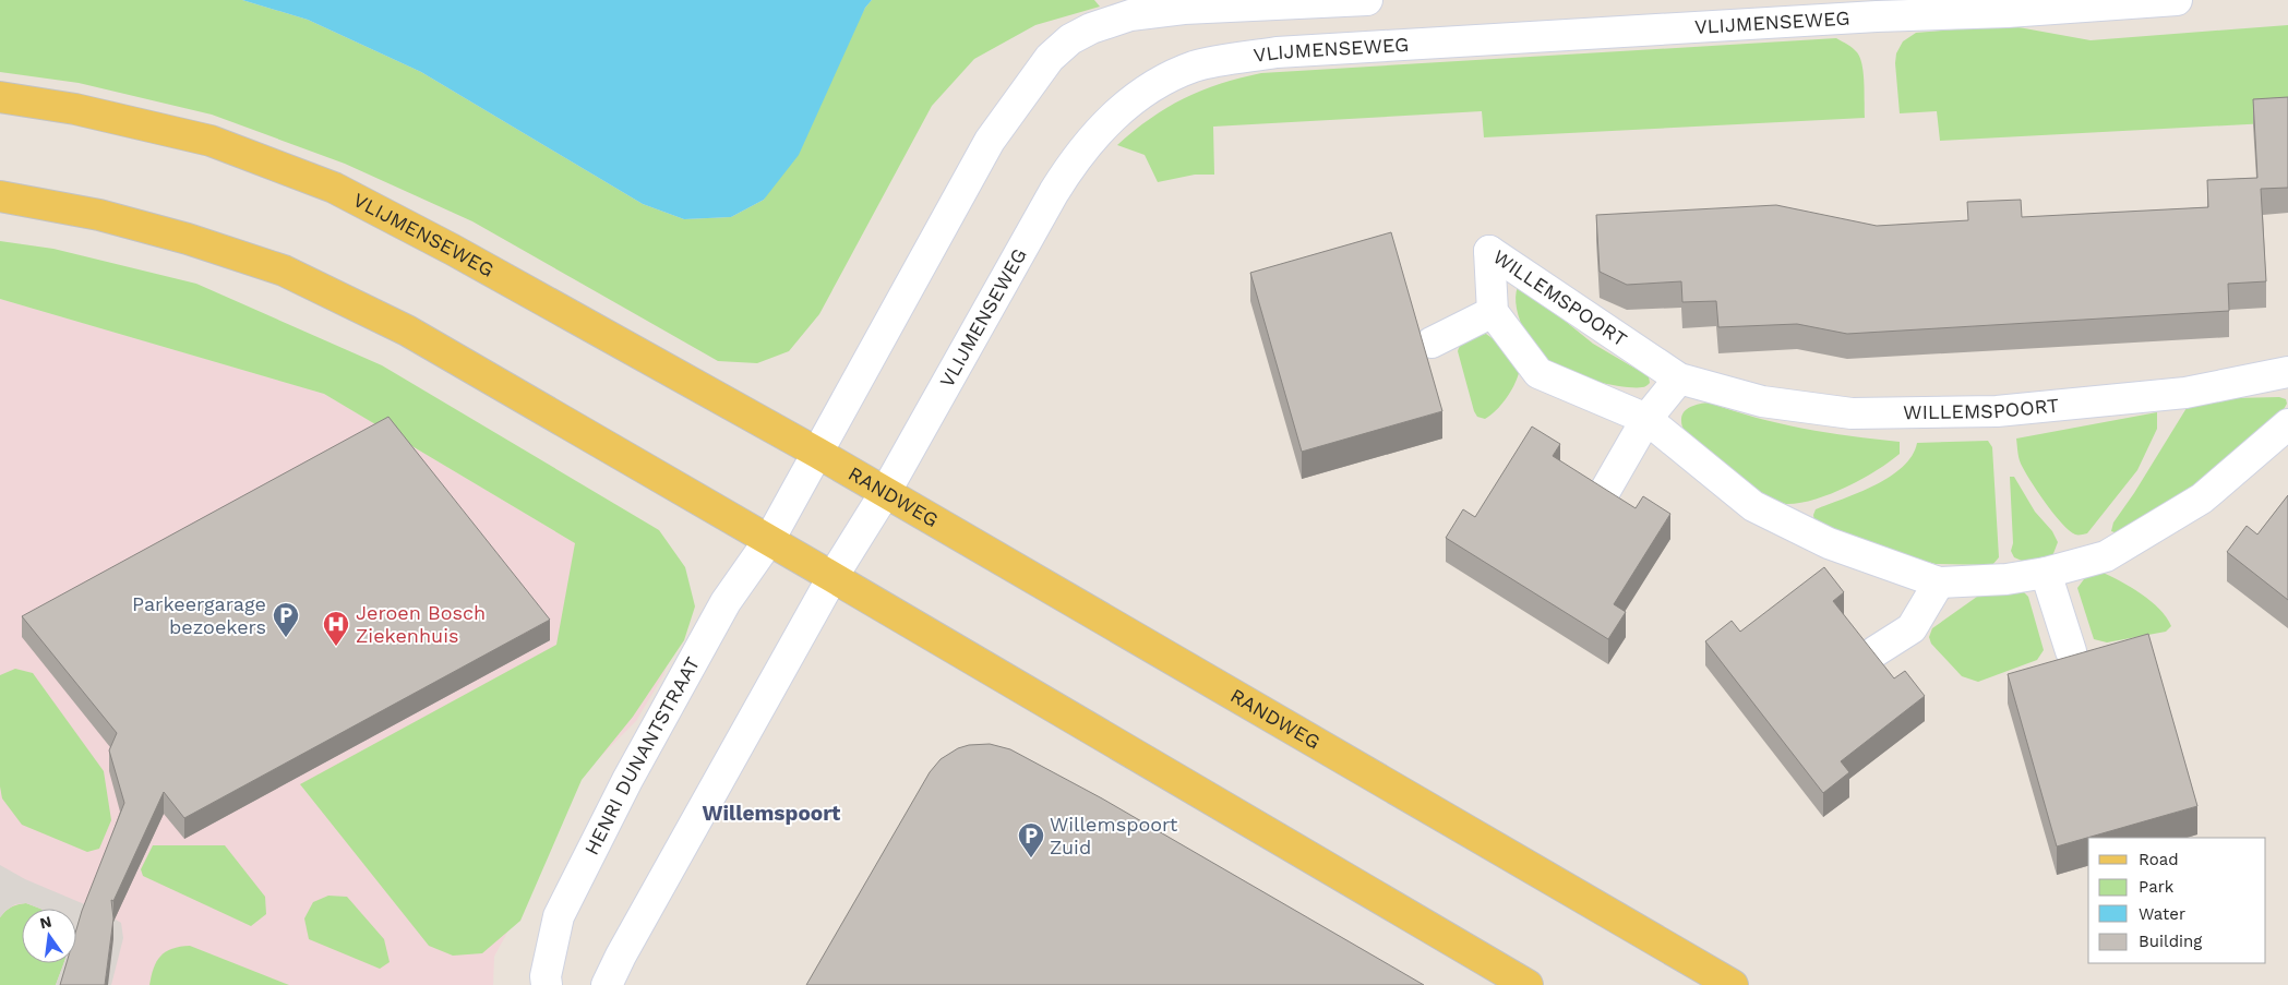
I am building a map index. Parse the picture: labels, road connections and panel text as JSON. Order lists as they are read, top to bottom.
{
  "streets": {
    "main road": ["VLIJMENSEWEG", "RANDWEG"],
    "street": ["WILLEMSPOORT", "HENRI DUNANTSTRAAT"]
  },
  "crossings": [
    ["VLIJMENSEWEG", "RANDWEG"]
  ],
  "districts": ["Willemspoort"],
  "places": {
    "parking": ["Parkeergarage bezoekers", "Willemspoort Zuid"],
    "hospital": ["Jeroen Bosch Ziekenhuis"]
  },
  "legend": [
    "Road",
    "Park",
    "Water",
    "Building"
  ],
  "north": "top"
}
